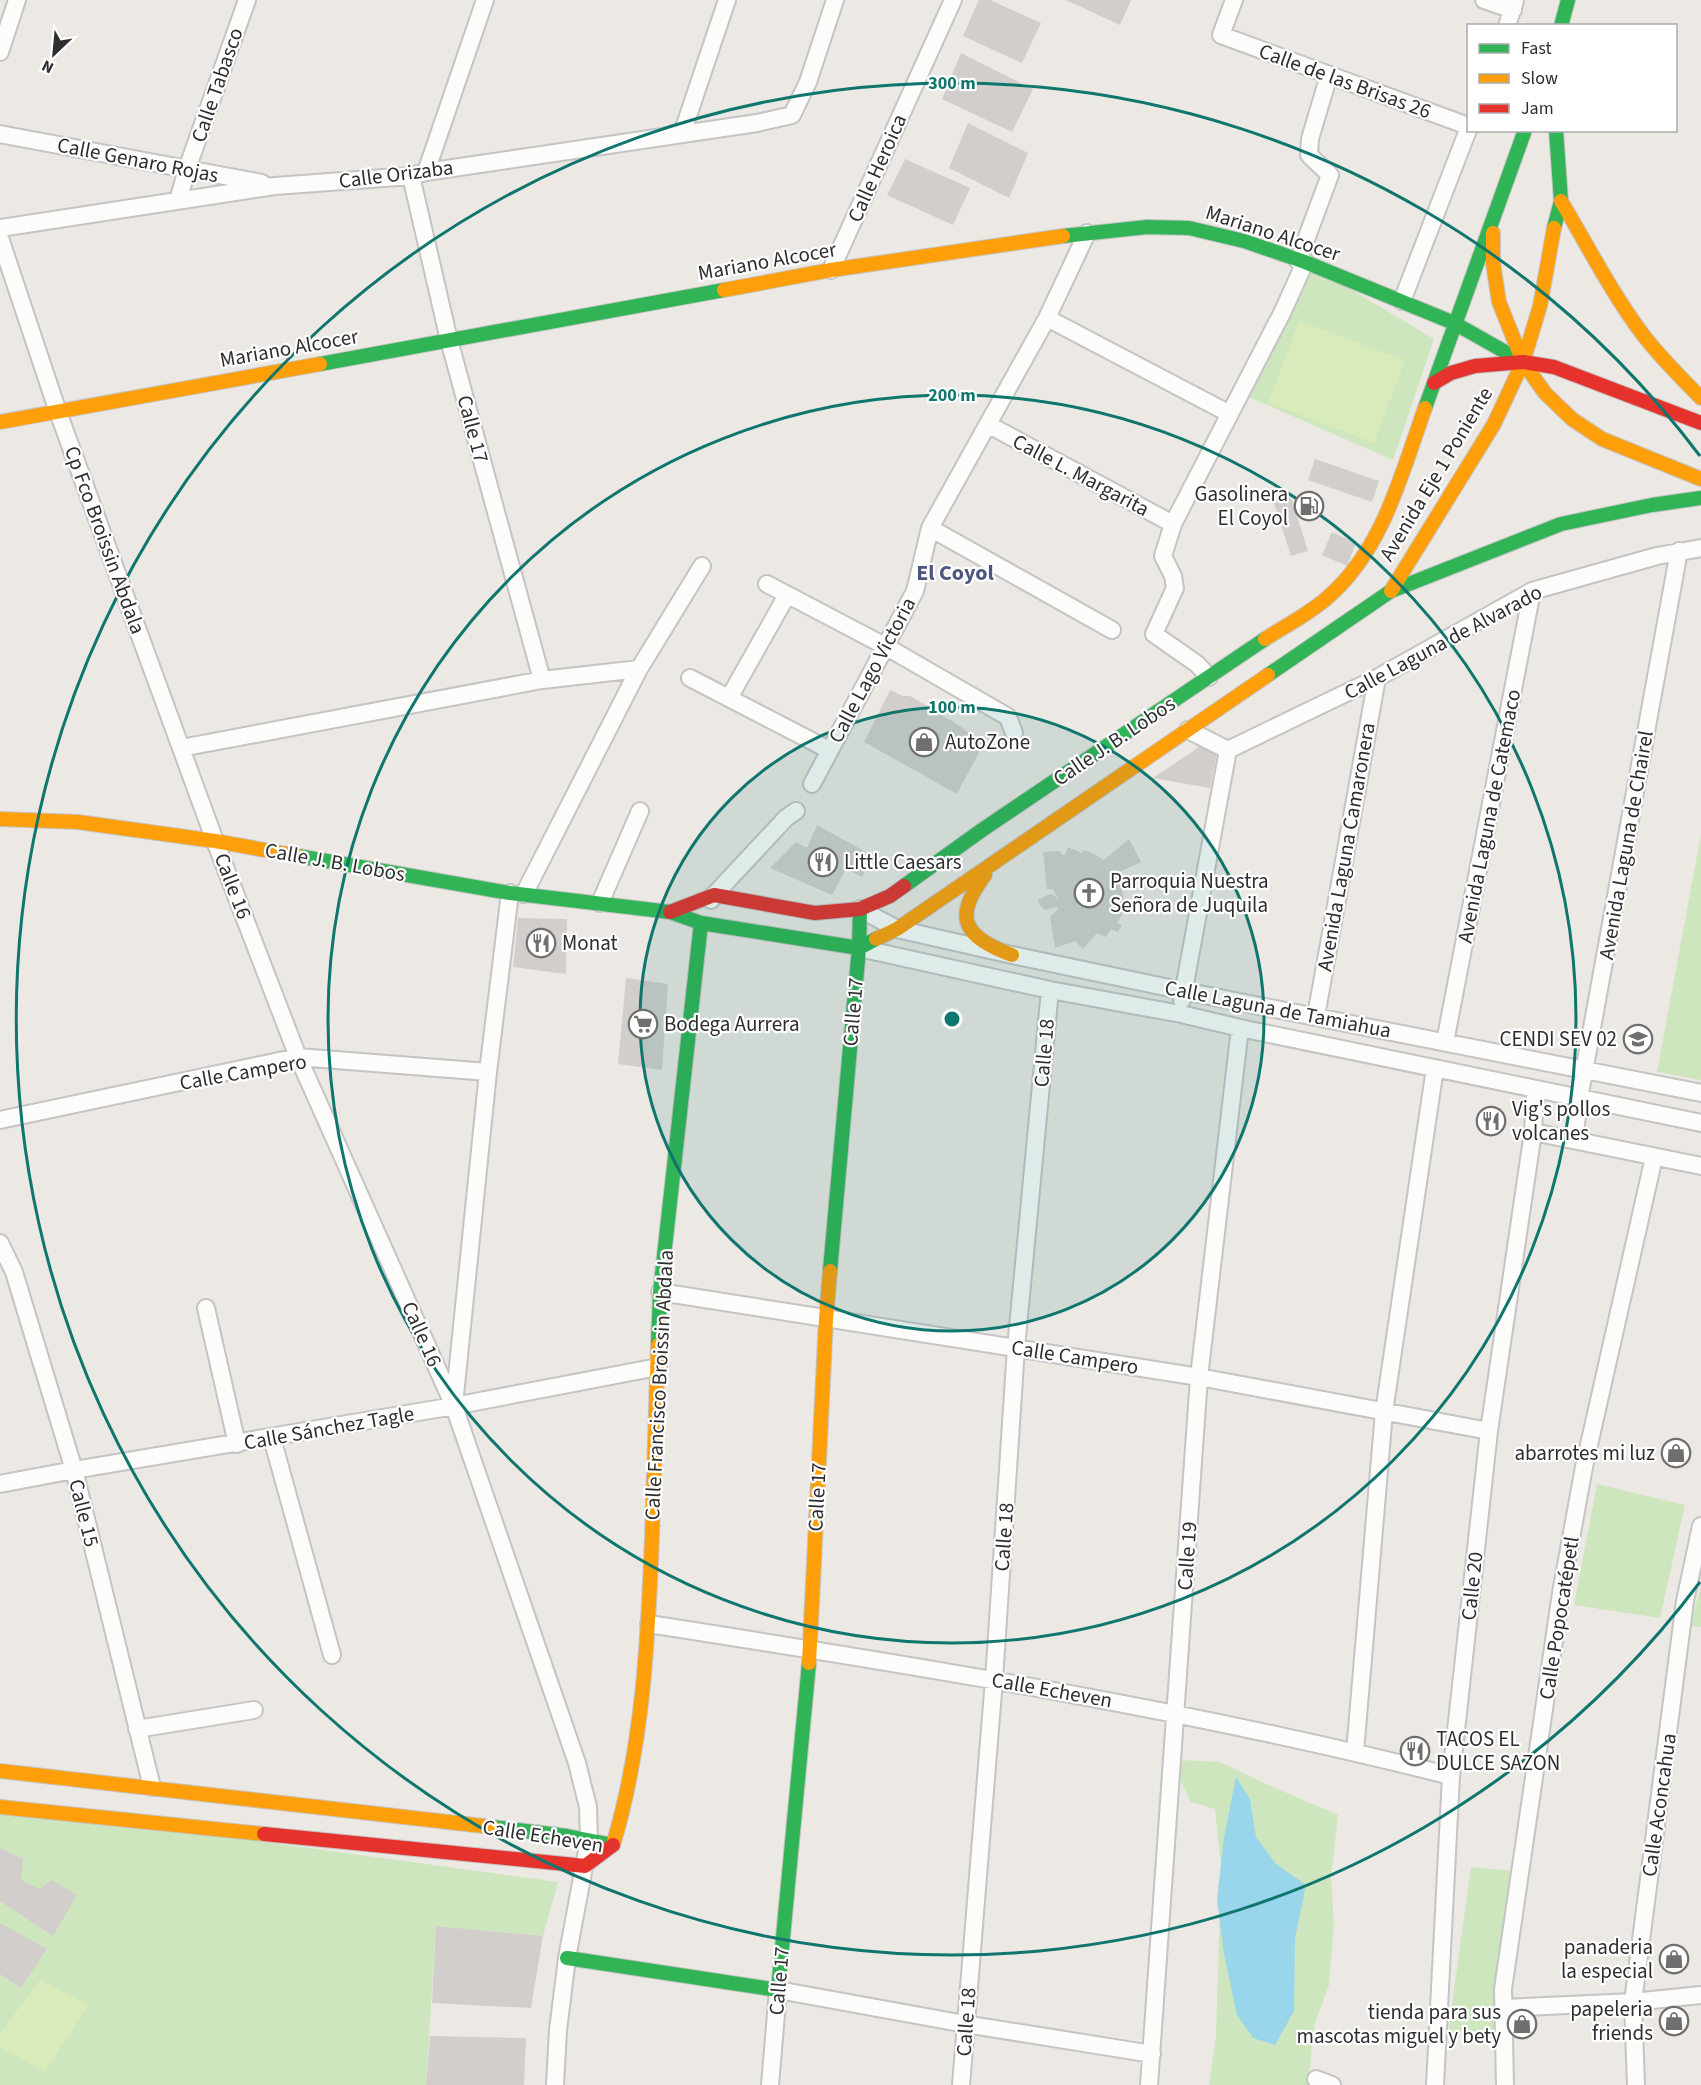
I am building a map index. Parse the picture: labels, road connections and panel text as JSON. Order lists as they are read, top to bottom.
{
  "streets": {
    "main road": [
      "Mariano Alcocer",
      "Calle 17",
      "Avenida Eje 1 Poniente",
      "Calle J. B. Lobos",
      "Calle Francisco Broissin Abdala",
      "Calle Echeven"
    ],
    "street": [
      "Calle de las Brisas 26",
      "Calle Tabasco",
      "Calle Genaro Rojas",
      "Calle Heroica",
      "Calle Orizaba",
      "Calle L. Margarita",
      "Cp Fco Broissin Abdala",
      "Calle Laguna de Alvarado",
      "Calle Lago Victoria",
      "Avenida Laguna de Catemaco",
      "Avenida Laguna de Chairel",
      "Avenida Laguna Camaronera",
      "Calle 16",
      "Calle Laguna de Tamiahua",
      "Calle 18",
      "Calle Campero",
      "Calle Sánchez Tagle",
      "Calle 15",
      "Calle 19",
      "Calle 20",
      "Calle Popocatépetl",
      "Calle Aconcahua"
    ]
  },
  "crossings": [
    ["Calle Tabasco", "Calle Genaro Rojas"],
    ["Calle Tabasco", "Calle Orizaba"],
    ["Calle Genaro Rojas", "Calle Orizaba"],
    ["Calle Heroica", "Mariano Alcocer"],
    ["Calle Orizaba", "Calle 17"],
    ["Mariano Alcocer", "Calle 17"],
    ["Mariano Alcocer", "Avenida Eje 1 Poniente"],
    ["Mariano Alcocer", "Cp Fco Broissin Abdala"],
    ["Mariano Alcocer", "Calle Lago Victoria"],
    ["Calle 17", "Calle J. B. Lobos"],
    ["Calle 17", "Calle Laguna de Tamiahua"],
    ["Calle 17", "Calle Campero"],
    ["Calle 17", "Calle Echeven"],
    ["Avenida Eje 1 Poniente", "Calle J. B. Lobos"],
    ["Calle L. Margarita", "Calle Lago Victoria"],
    ["Cp Fco Broissin Abdala", "Calle J. B. Lobos"],
    ["Cp Fco Broissin Abdala", "Calle 16"],
    ["Calle Laguna de Alvarado", "Avenida Laguna de Catemaco"],
    ["Calle Laguna de Alvarado", "Avenida Laguna de Chairel"],
    ["Calle Laguna de Alvarado", "Avenida Laguna Camaronera"],
    ["Calle J. B. Lobos", "Calle 16"],
    ["Calle J. B. Lobos", "Calle Laguna de Tamiahua"],
    ["Calle J. B. Lobos", "Calle Francisco Broissin Abdala"],
    ["Avenida Laguna de Catemaco", "Calle Laguna de Tamiahua"],
    ["Avenida Laguna de Chairel", "Calle Laguna de Tamiahua"],
    ["Avenida Laguna Camaronera", "Calle Laguna de Tamiahua"],
    ["Calle 16", "Calle Campero"],
    ["Calle 16", "Calle Sánchez Tagle"],
    ["Calle 16", "Calle Echeven"],
    ["Calle Laguna de Tamiahua", "Calle 18"],
    ["Calle Laguna de Tamiahua", "Calle 19"],
    ["Calle Laguna de Tamiahua", "Calle 20"],
    ["Calle 18", "Calle Campero"],
    ["Calle 18", "Calle Echeven"],
    ["Calle Campero", "Calle Francisco Broissin Abdala"],
    ["Calle Campero", "Calle 19"],
    ["Calle Campero", "Calle 20"],
    ["Calle Francisco Broissin Abdala", "Calle Sánchez Tagle"],
    ["Calle Francisco Broissin Abdala", "Calle Echeven"],
    ["Calle Sánchez Tagle", "Calle 15"],
    ["Calle 15", "Calle Echeven"],
    ["Calle 19", "Calle Echeven"],
    ["Calle 20", "Calle Echeven"]
  ],
  "districts": ["El Coyol"],
  "places": {
    "fuel station": ["Gasolinera El Coyol"],
    "shop": [
      "AutoZone",
      "abarrotes mi luz",
      "panaderia la especial",
      "papeleria friends",
      "tienda para sus mascotas miguel y bety"
    ],
    "restaurant": [
      "Little Caesars",
      "Monat",
      "Vig's pollos volcanes",
      "TACOS EL DULCE SAZON"
    ],
    "church": ["Parroquia Nuestra Señora de Juquila"],
    "supermarket": ["Bodega Aurrera"],
    "school or university": ["CENDI SEV 02"]
  },
  "legend": ["Fast", "Slow", "Jam"],
  "north": "bottom left",
  "rings": ["300 m", "200 m", "100 m"]
}
